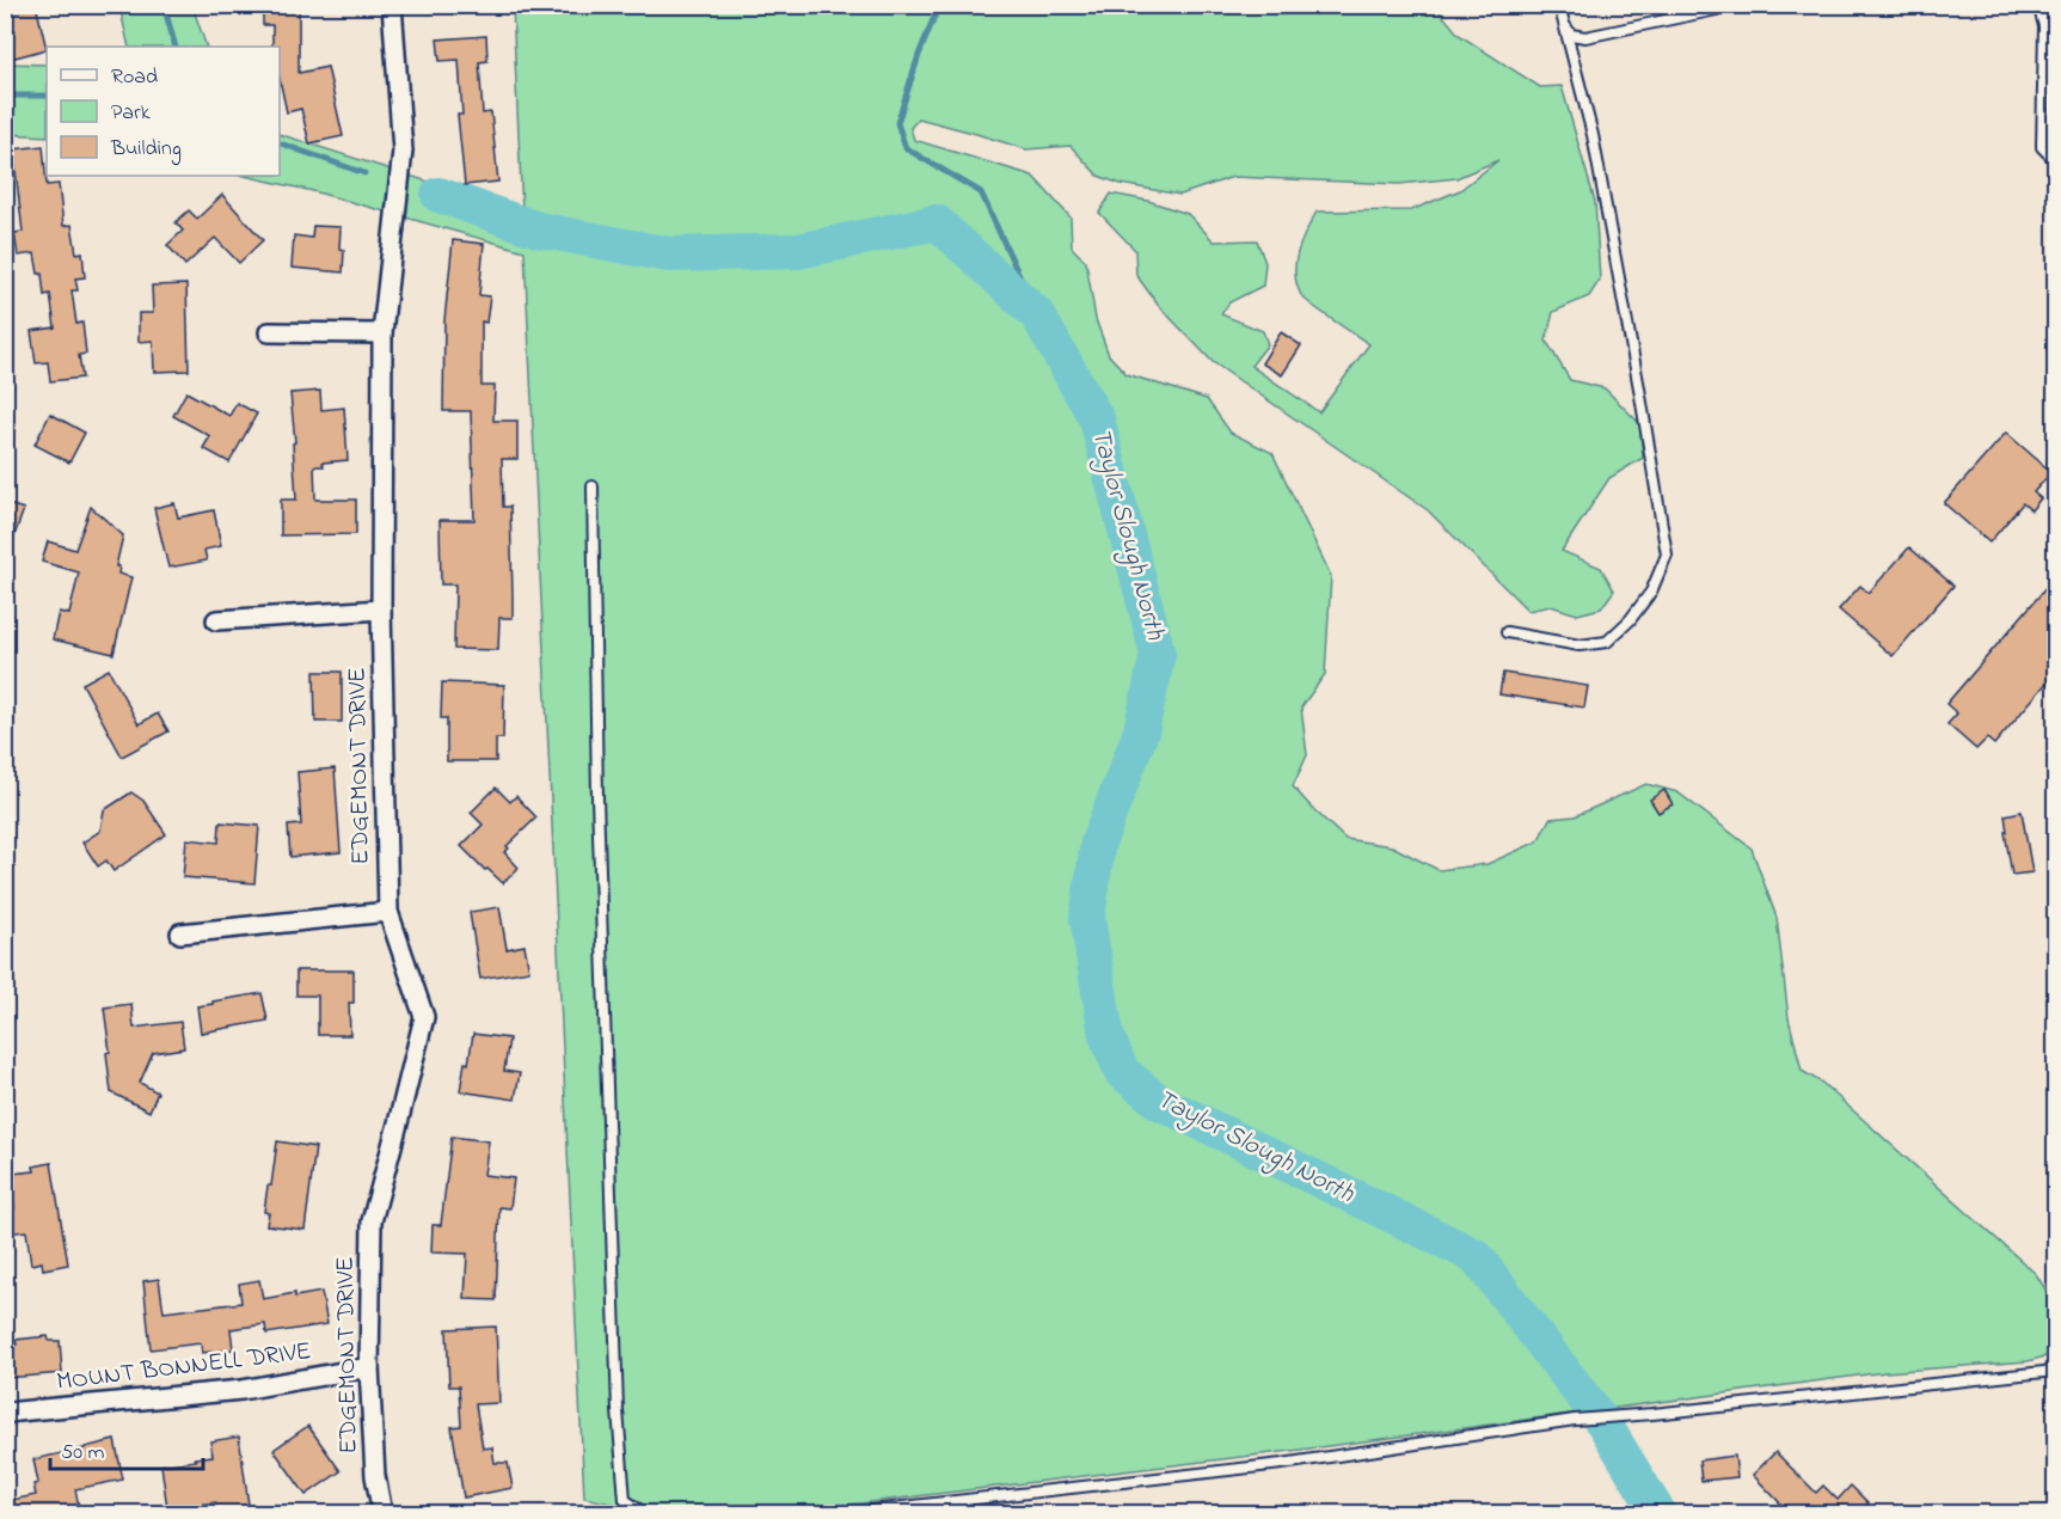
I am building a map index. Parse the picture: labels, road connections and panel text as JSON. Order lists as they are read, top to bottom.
{
  "streets": {
    "street": ["EDGEMONT DRIVE", "MOUNT BONNELL DRIVE"]
  },
  "crossings": [
    ["EDGEMONT DRIVE", "MOUNT BONNELL DRIVE"]
  ],
  "water": ["Taylor Slough North"],
  "legend": ["Road", "Park", "Building"],
  "scale_bar": "50 m"
}
